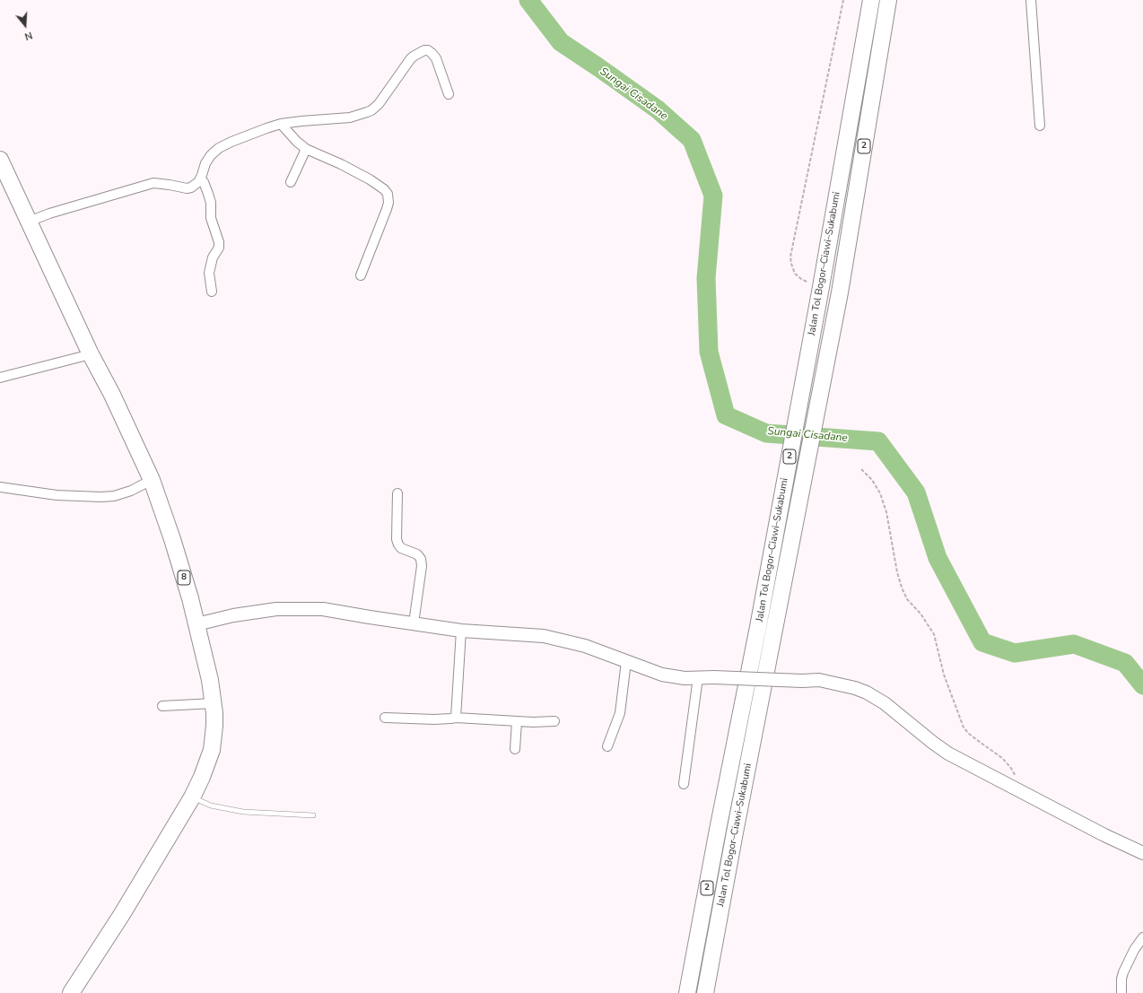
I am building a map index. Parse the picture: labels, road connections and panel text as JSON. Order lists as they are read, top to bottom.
{
  "streets": {
    "highway": ["2", "Jalan Tol Bogor–Ciawi–Sukabumi", "8"]
  },
  "water": ["Sungai Cisadane"],
  "north": "bottom"
}
